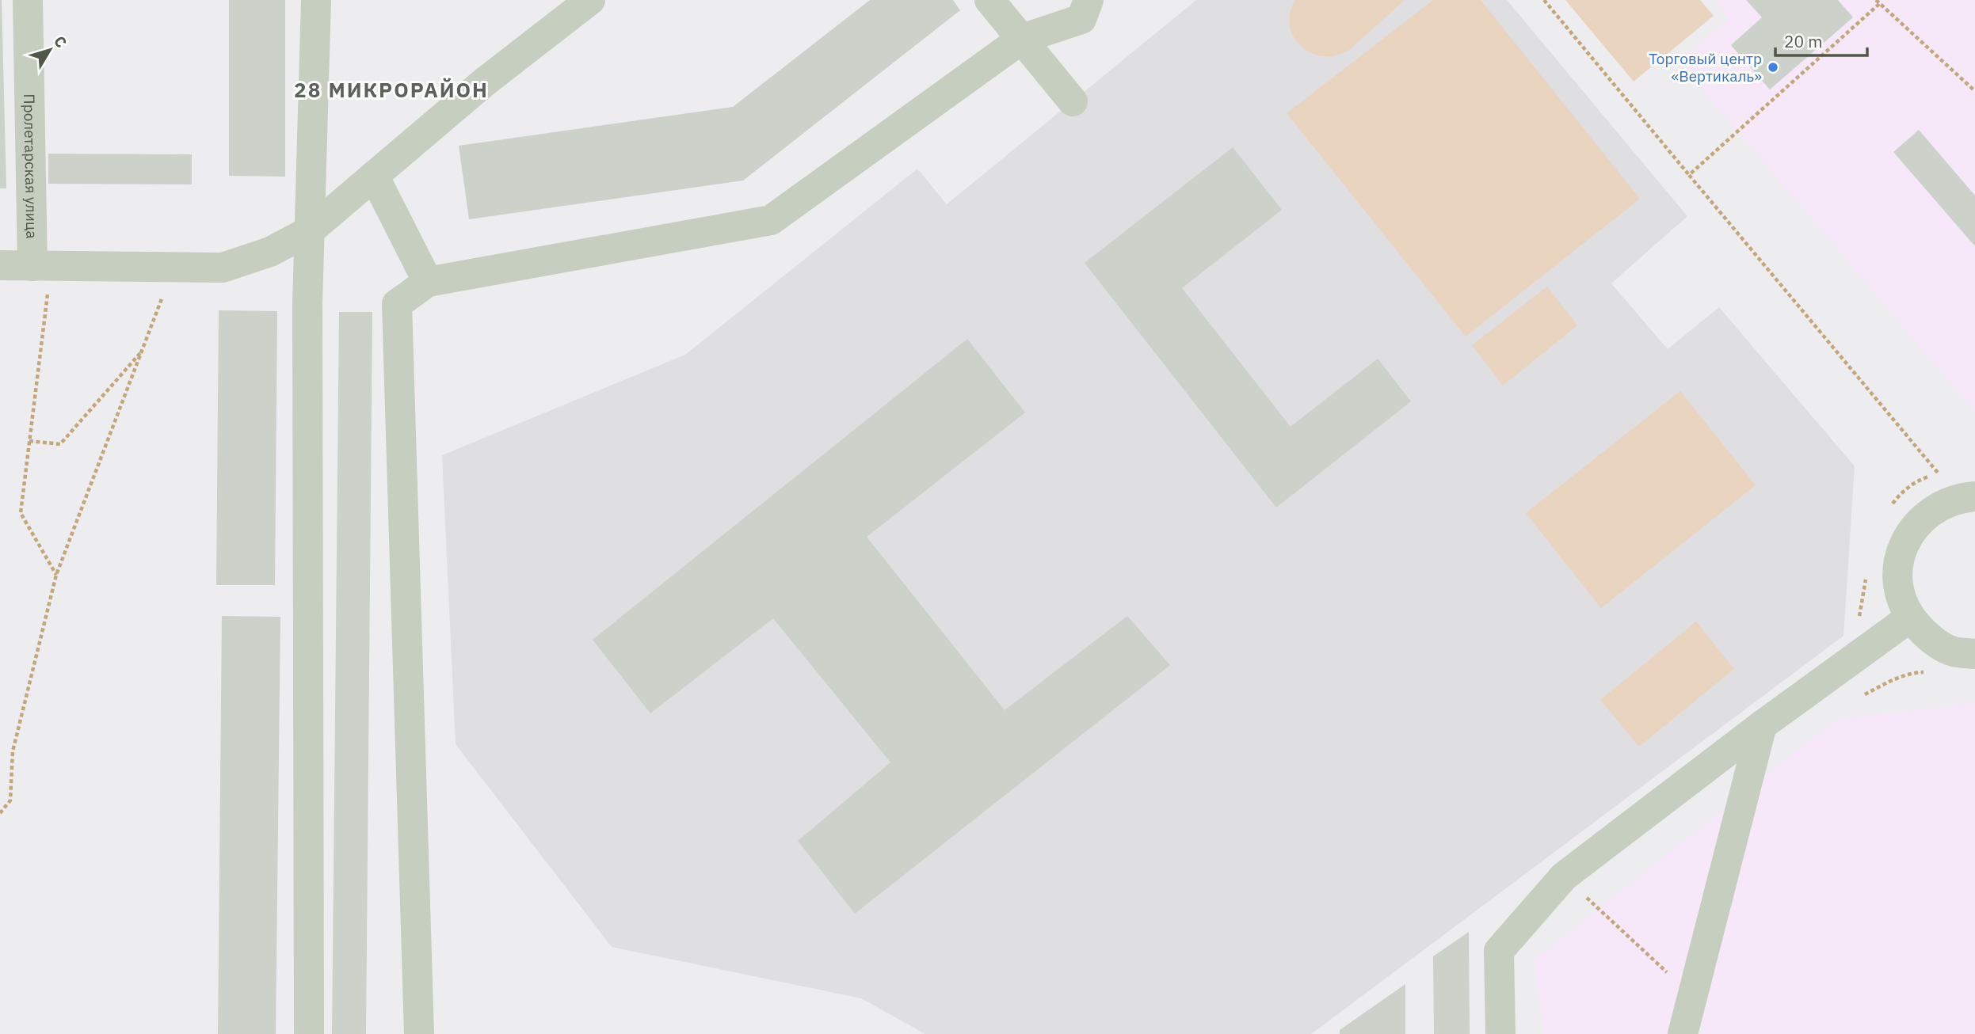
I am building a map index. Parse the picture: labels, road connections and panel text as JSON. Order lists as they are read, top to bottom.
{
  "streets": {
    "street": ["Пролетарская улица"]
  },
  "districts": ["28 МИКРОРАЙОН"],
  "places": ["Торговый центр «Вертикаль»"],
  "scale_bar": "20 m",
  "north": "top right"
}
